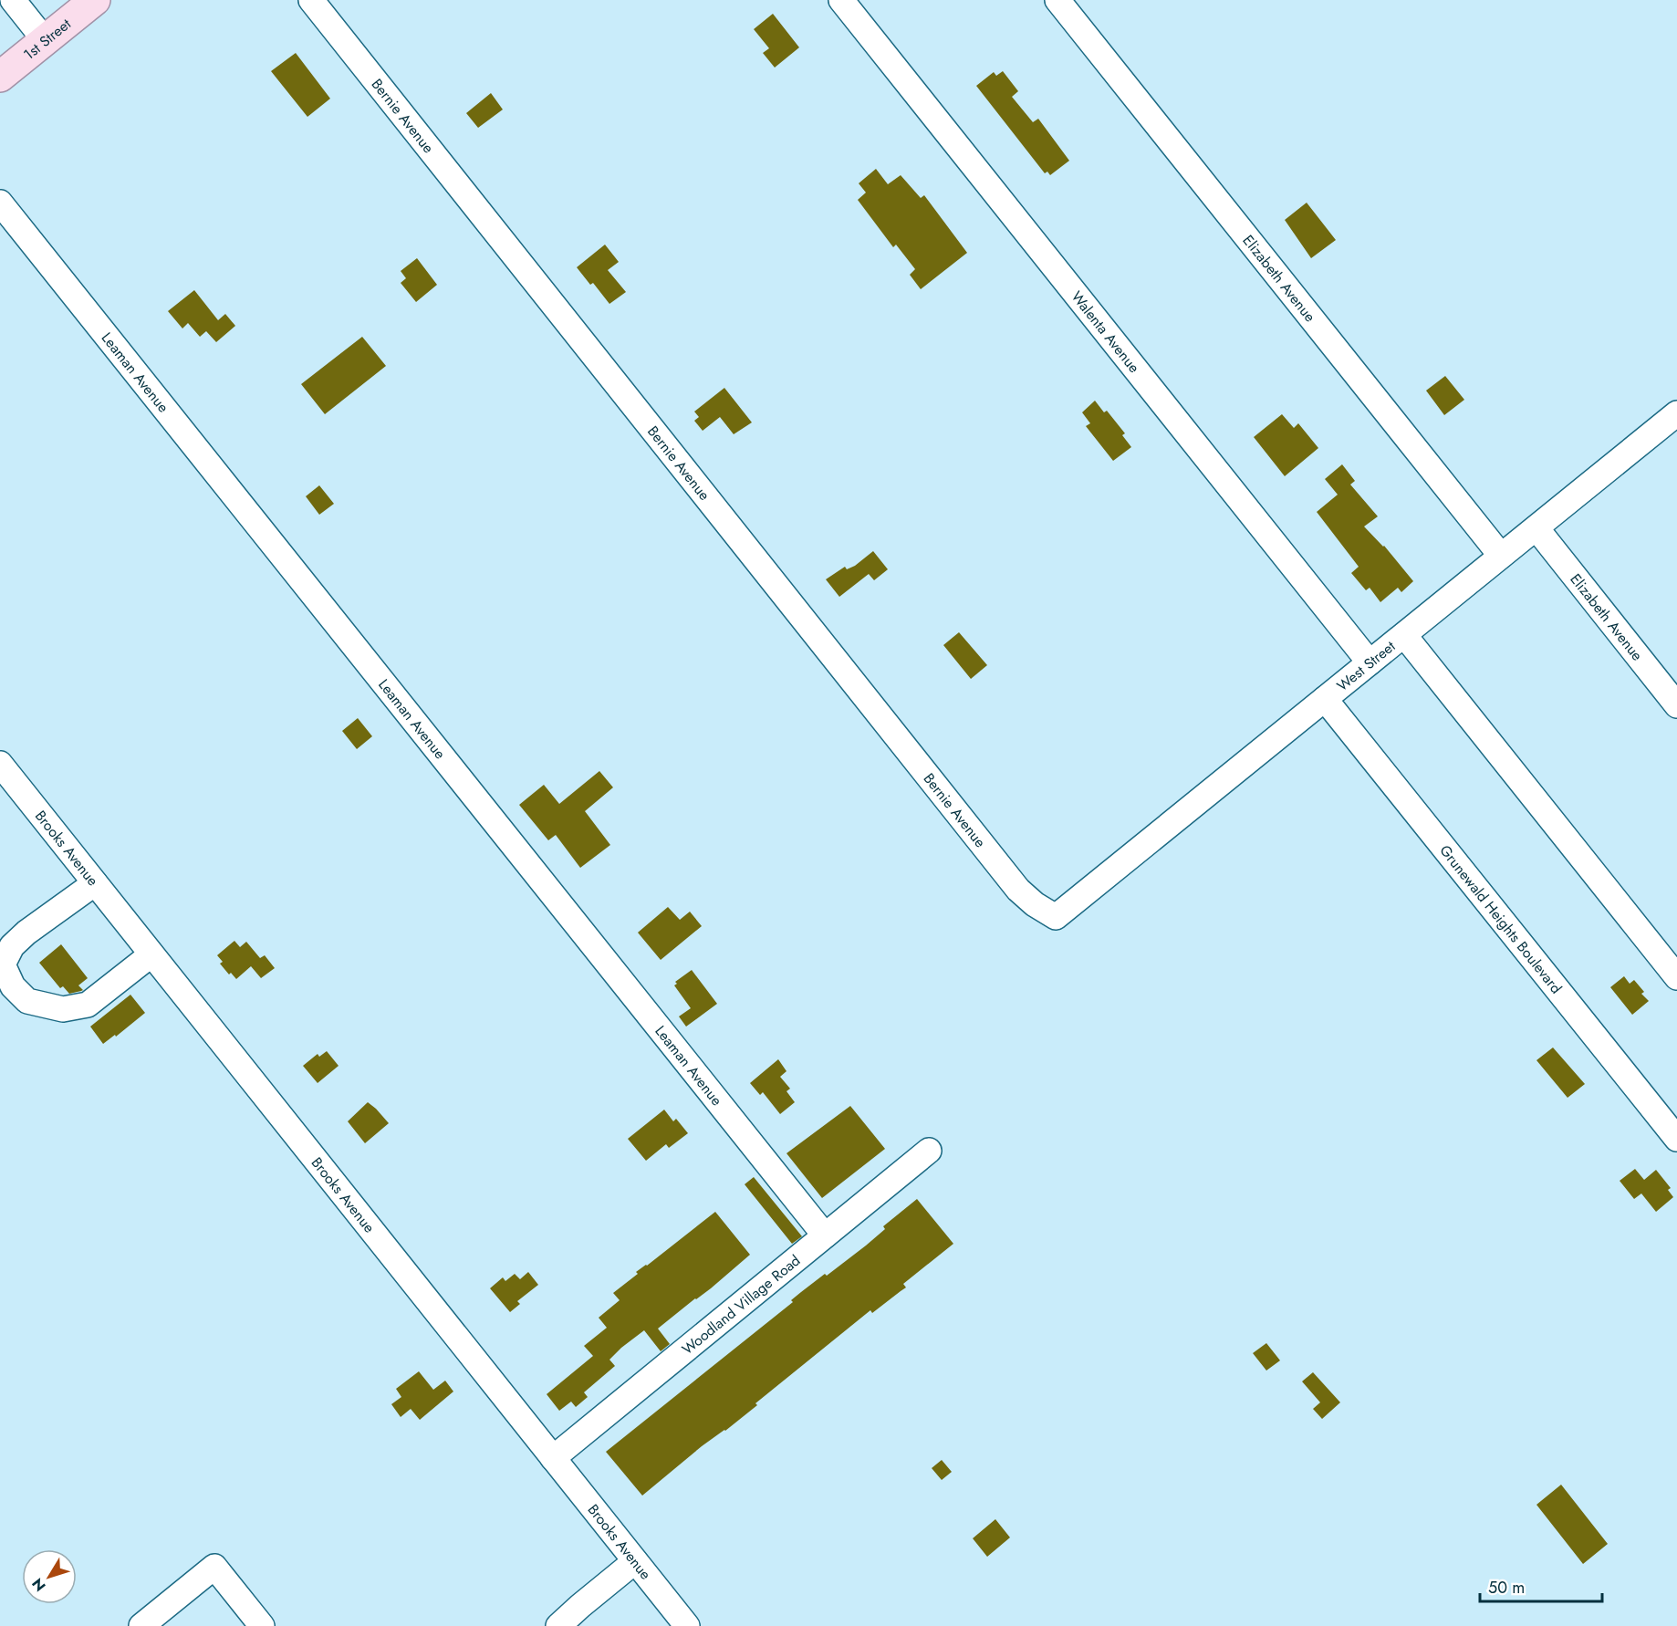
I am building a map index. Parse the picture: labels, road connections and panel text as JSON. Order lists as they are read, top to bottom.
{
  "streets": {
    "main road": ["1st Street"],
    "street": [
      "Bernie Avenue",
      "Elizabeth Avenue",
      "Walenta Avenue",
      "Leaman Avenue",
      "West Street",
      "Brooks Avenue",
      "Grunewald Heights Boulevard",
      "Woodland Village Road"
    ]
  },
  "crossings": [
    ["Bernie Avenue", "West Street"],
    ["Elizabeth Avenue", "West Street"],
    ["Walenta Avenue", "West Street"],
    ["Leaman Avenue", "Woodland Village Road"],
    ["West Street", "Grunewald Heights Boulevard"],
    ["Brooks Avenue", "Woodland Village Road"]
  ],
  "scale_bar": "50 m",
  "north": "bottom left"
}
